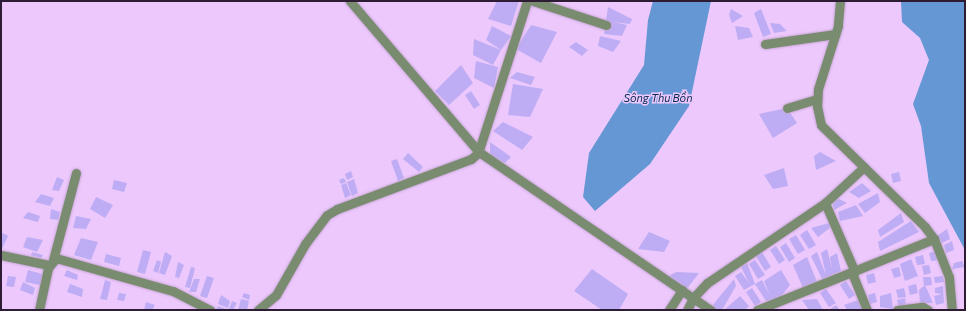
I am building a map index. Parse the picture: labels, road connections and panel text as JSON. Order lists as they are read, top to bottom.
{
  "water": ["Sông Thu Bồn"]
}
